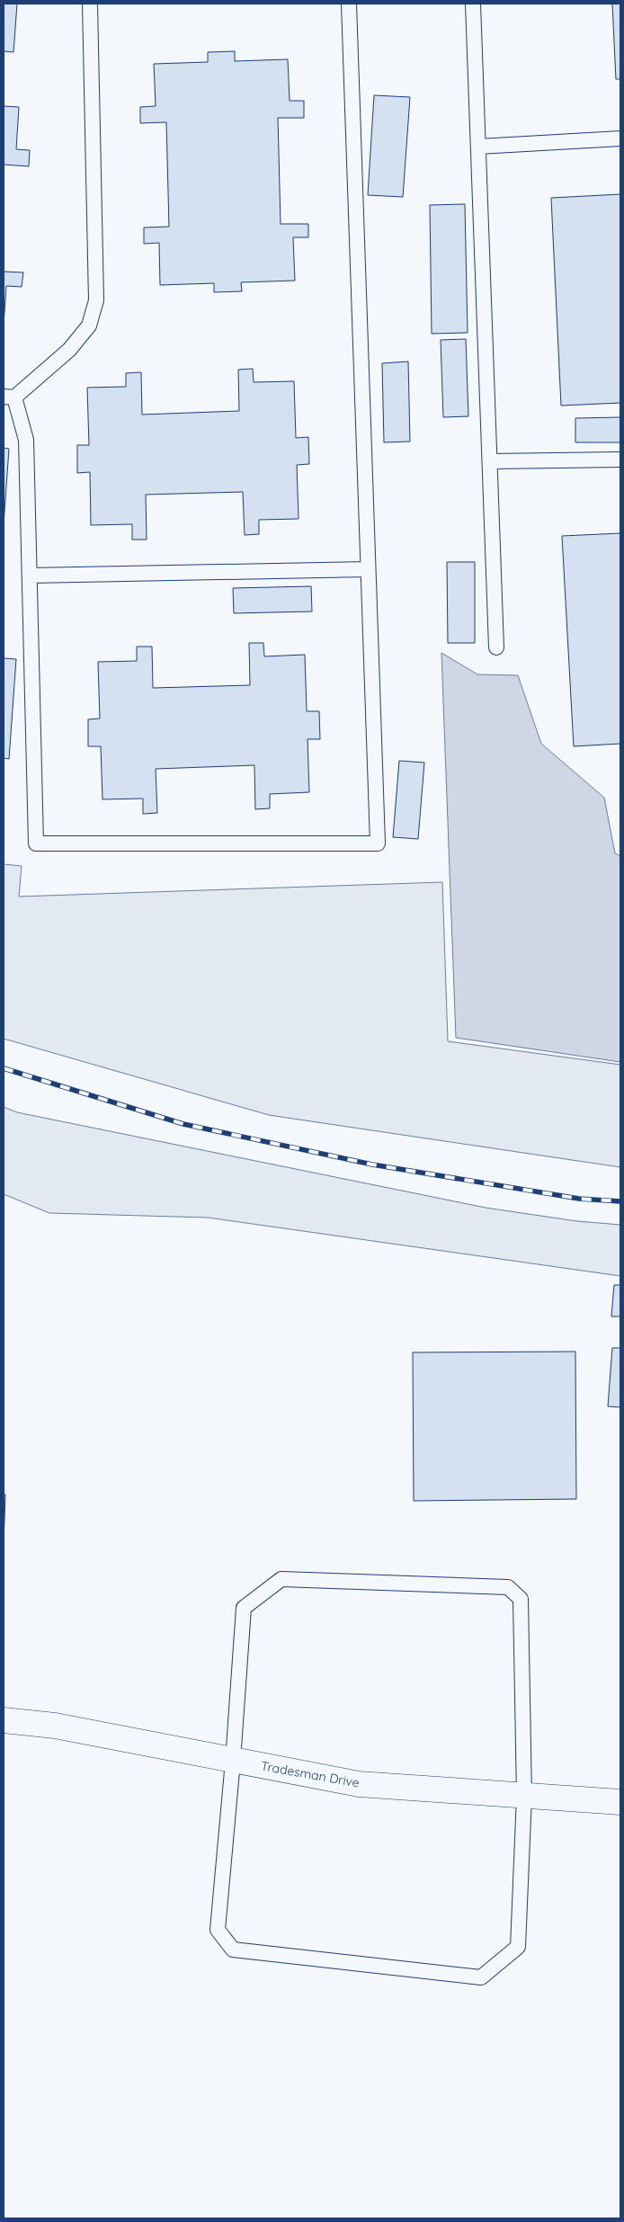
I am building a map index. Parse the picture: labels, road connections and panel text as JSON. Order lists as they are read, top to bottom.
{
  "streets": {
    "street": ["Tradesman Drive"]
  }
}
